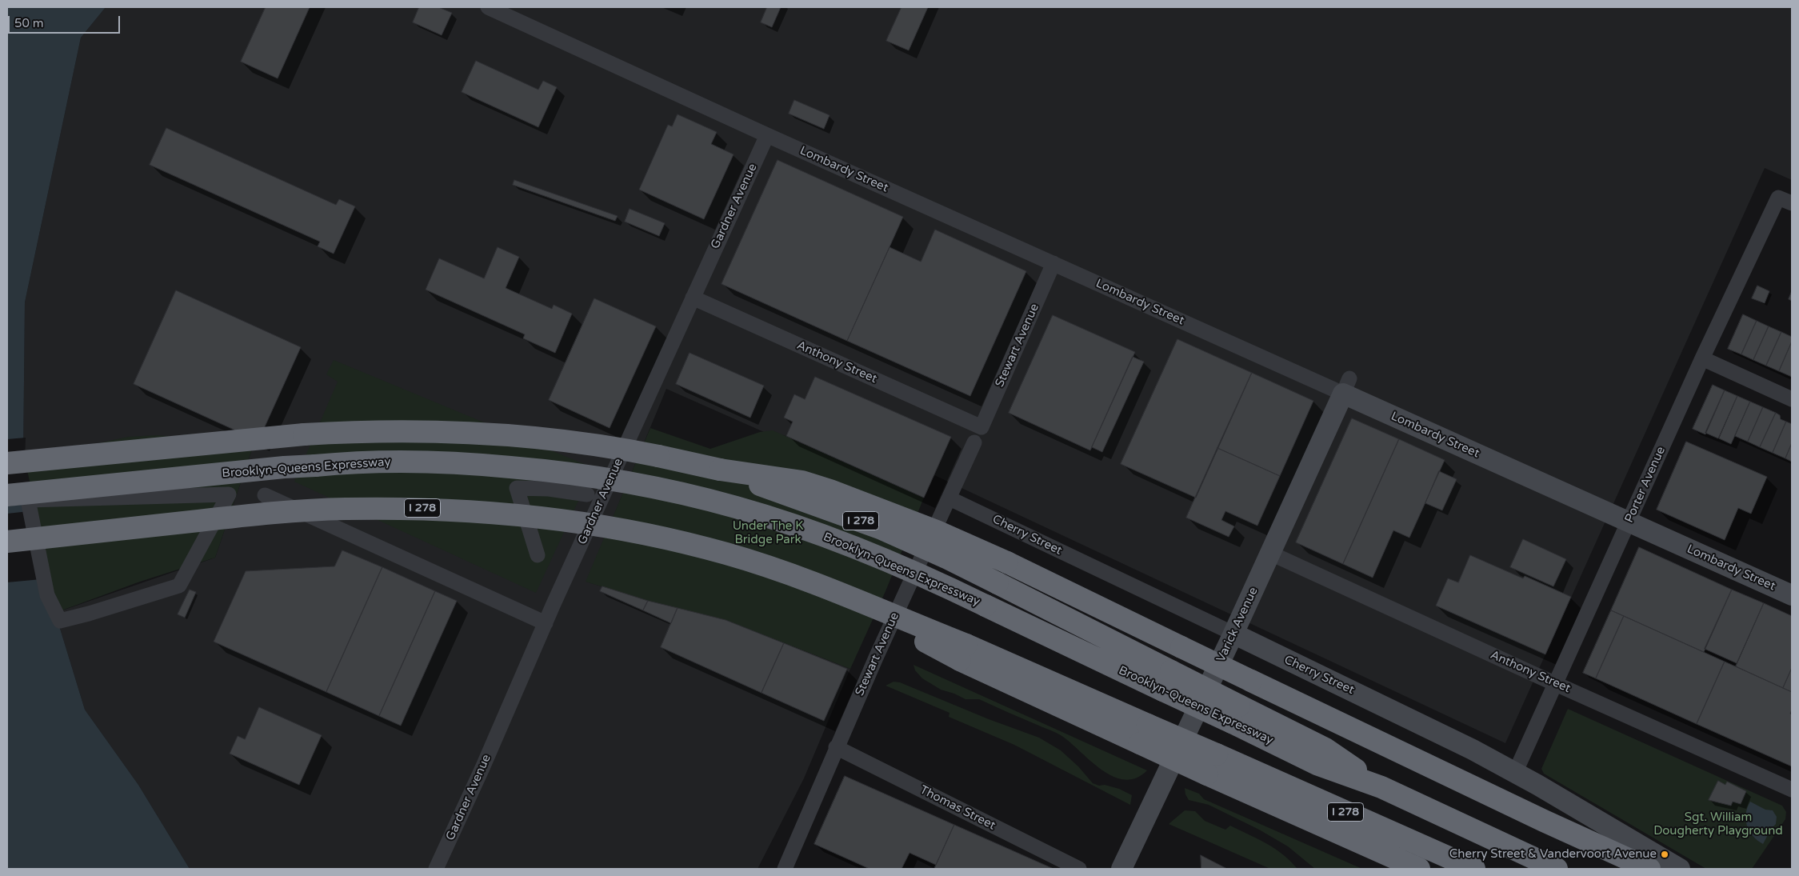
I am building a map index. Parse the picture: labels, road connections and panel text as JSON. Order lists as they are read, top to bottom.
{
  "streets": {
    "highway": ["Brooklyn-Queens Expressway", "I 278"],
    "main road": ["Lombardy Street", "Cherry Street", "Varick Avenue"],
    "street": [
      "Gardner Avenue",
      "Stewart Avenue",
      "Anthony Street",
      "Porter Avenue",
      "Thomas Street"
    ]
  },
  "crossings": [
    ["Lombardy Street", "Gardner Avenue"],
    ["Lombardy Street", "Stewart Avenue"],
    ["Lombardy Street", "Porter Avenue"],
    ["Lombardy Street", "Varick Avenue"],
    ["Gardner Avenue", "Anthony Street"],
    ["Stewart Avenue", "Anthony Street"],
    ["Stewart Avenue", "Cherry Street"],
    ["Stewart Avenue", "Thomas Street"],
    ["Anthony Street", "Porter Avenue"],
    ["Anthony Street", "Varick Avenue"],
    ["Brooklyn-Queens Expressway", "I 278"],
    ["Porter Avenue", "Cherry Street"],
    ["Cherry Street", "Varick Avenue"]
  ],
  "parks": ["Under The K Bridge Park", "Sgt. William Dougherty Playground"],
  "places": ["Cherry Street & Vandervoort Avenue"],
  "scale_bar": "50 m"
}
